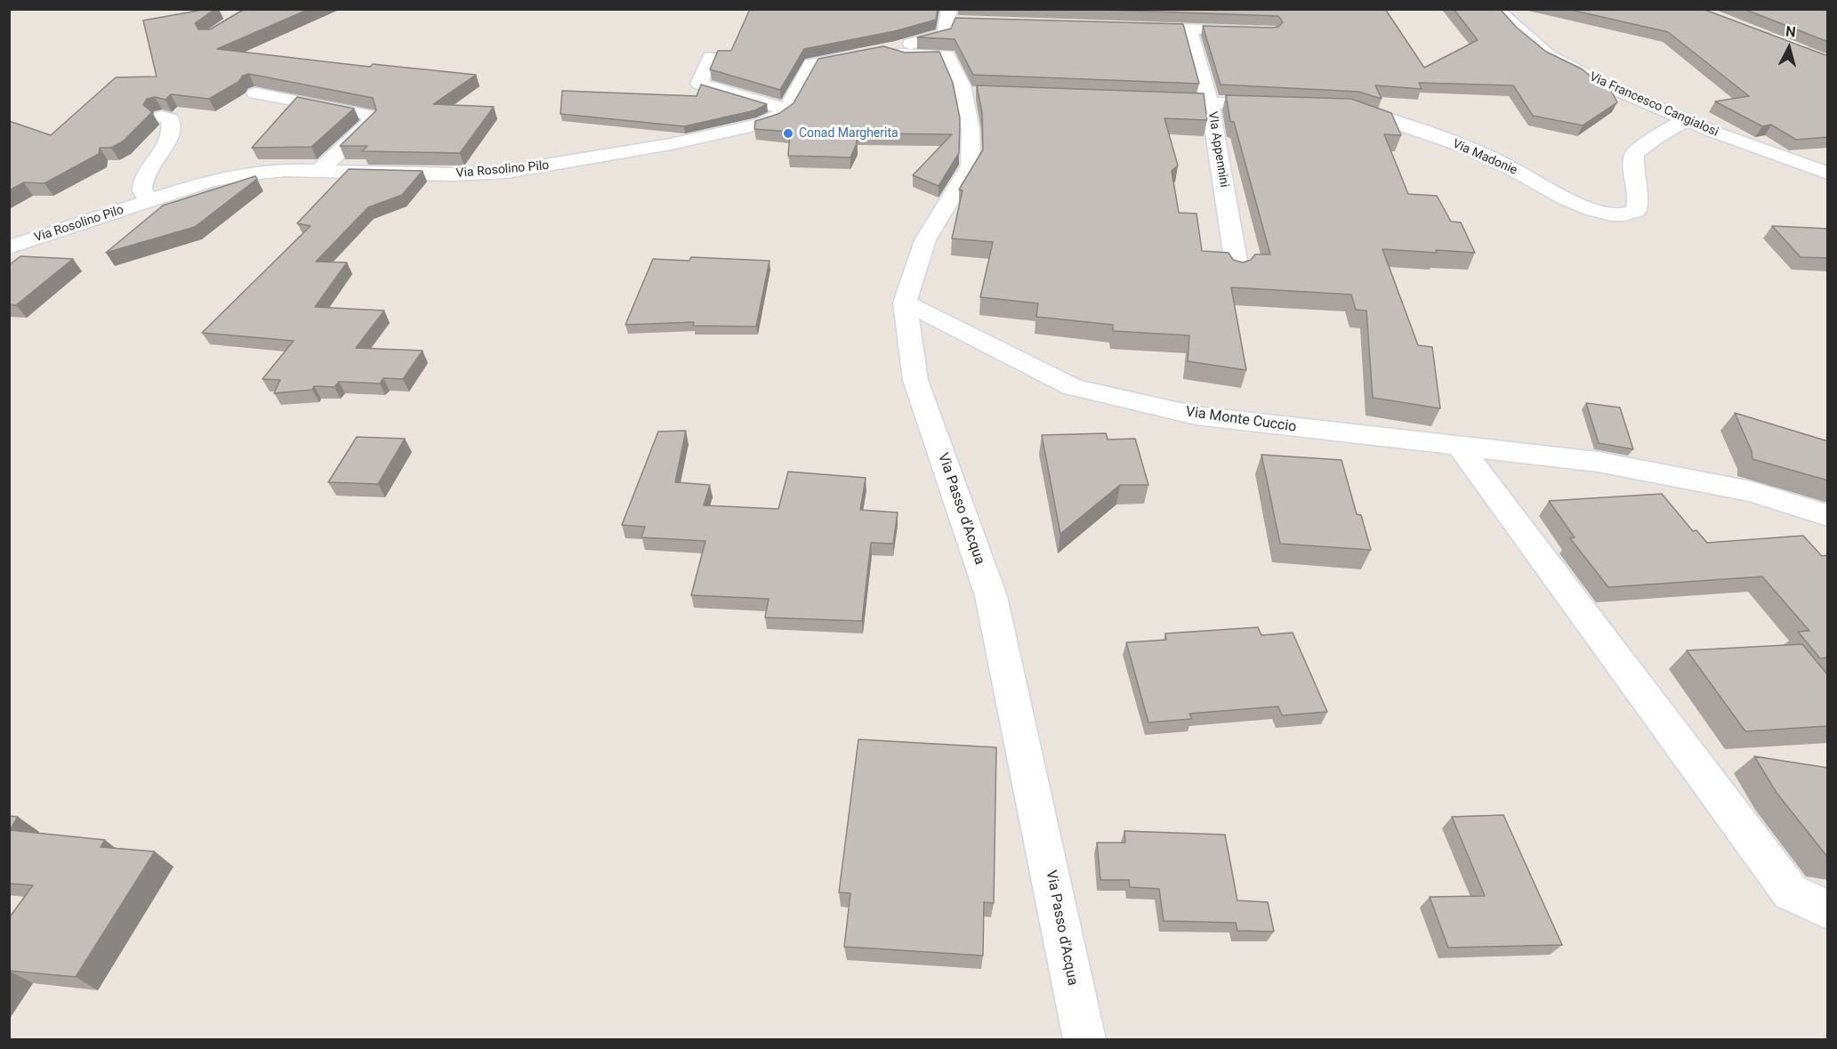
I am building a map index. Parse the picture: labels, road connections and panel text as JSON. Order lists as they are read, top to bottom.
{
  "streets": {
    "street": [
      "Via Francesco Cangialosi",
      "VIa Appennini",
      "Via Madonie",
      "Via Rosolino Pilo",
      "Via Monte Cuccio",
      "Via Passo d'Acqua"
    ]
  },
  "crossings": [
    ["Via Francesco Cangialosi", "Via Madonie"],
    ["Via Monte Cuccio", "Via Passo d'Acqua"]
  ],
  "places": ["Conad Margherita"],
  "north": "top"
}
